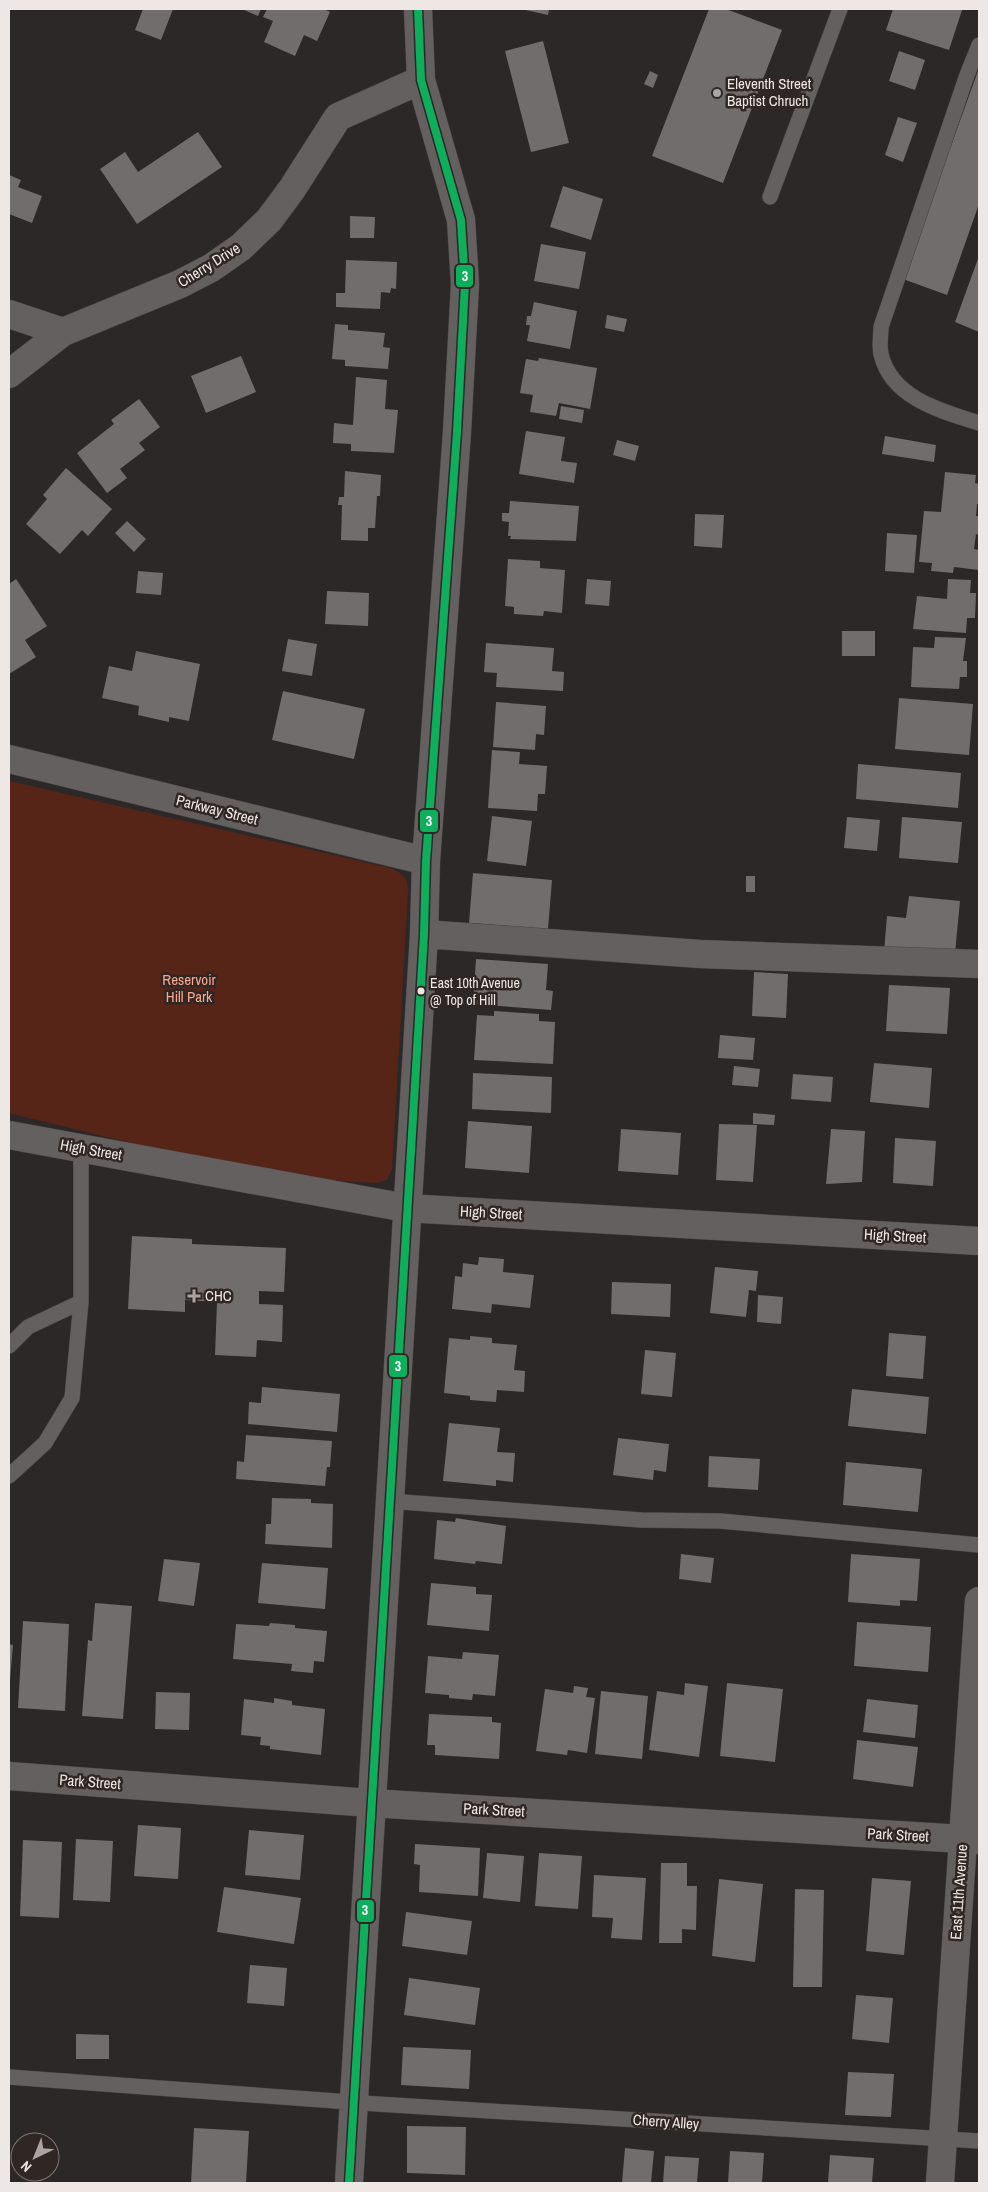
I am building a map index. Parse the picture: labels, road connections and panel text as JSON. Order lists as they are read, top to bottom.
{
  "streets": {
    "street": [
      "Cherry Drive",
      "Parkway Street",
      "High Street",
      "Park Street",
      "East 11th Avenue"
    ],
    "lane": ["Cherry Alley"]
  },
  "crossings": [
    ["Park Street", "East 11th Avenue"],
    ["East 11th Avenue", "Cherry Alley"]
  ],
  "parks": ["Reservoir Hill Park"],
  "places": {
    "other": ["Eleventh Street Baptist Chruch", "East 10th Avenue @ Top of Hill"],
    "health": ["CHC"]
  },
  "lines": ["transit line 3"],
  "north": "bottom left"
}
